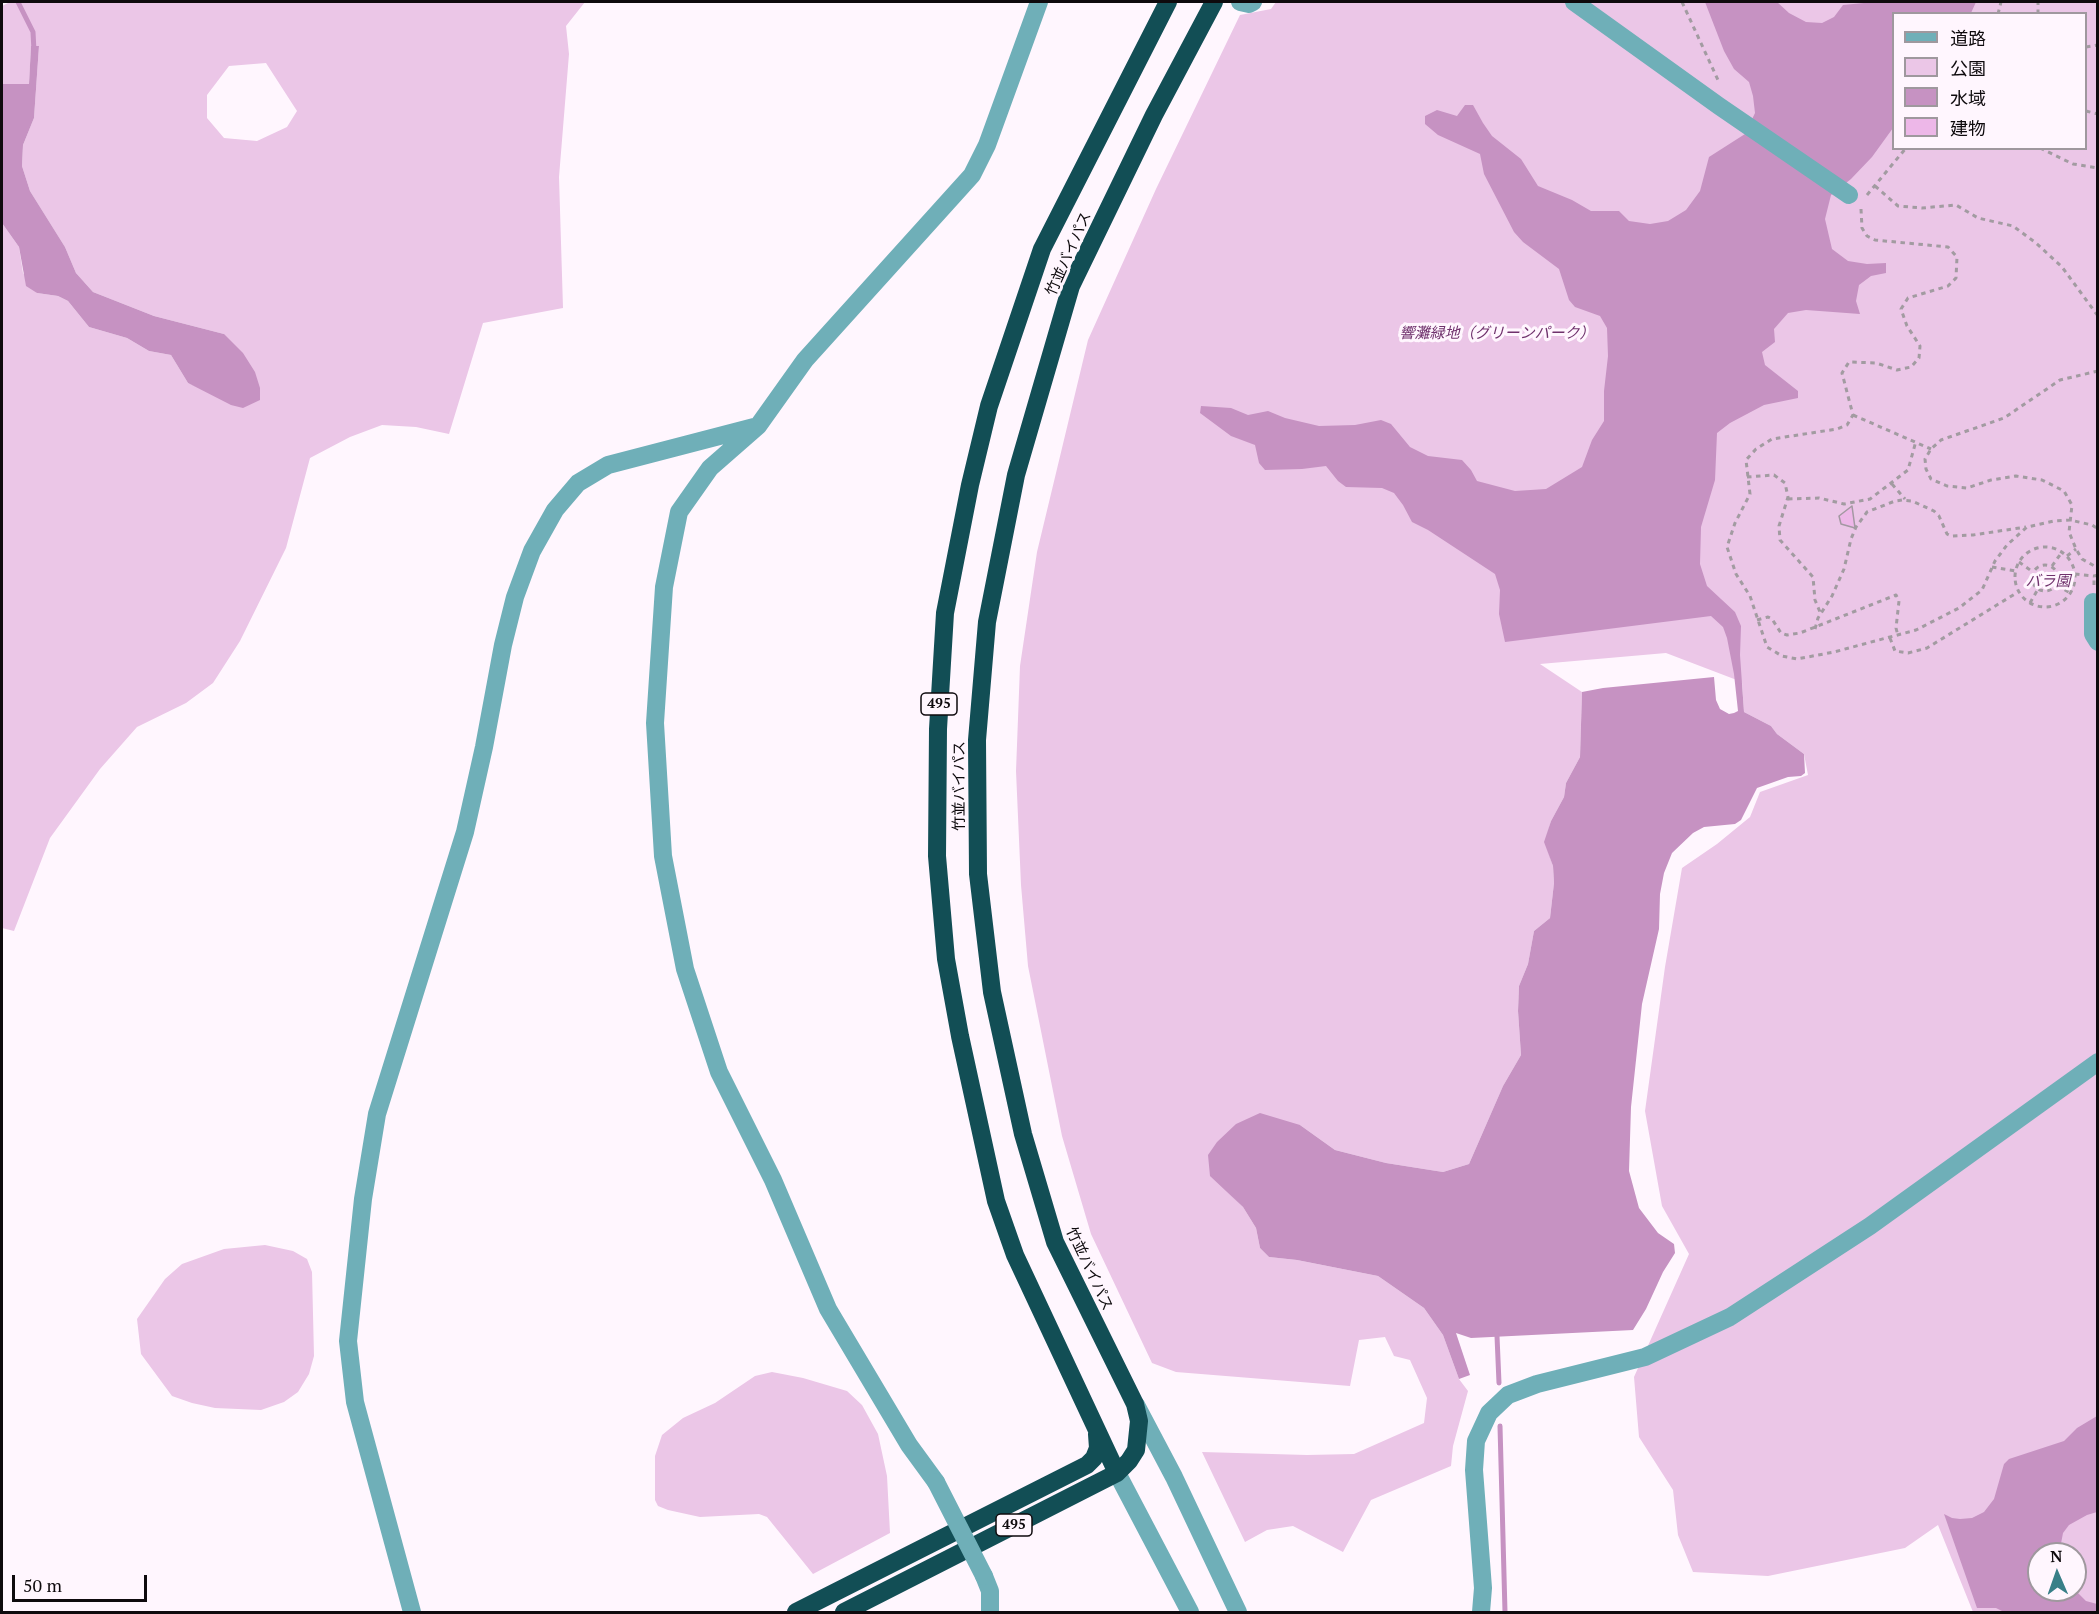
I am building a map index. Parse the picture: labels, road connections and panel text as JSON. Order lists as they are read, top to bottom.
{
  "streets": {
    "highway": ["竹並バイパス", "495"]
  },
  "crossings": [
    ["竹並バイパス", "495"]
  ],
  "parks": ["響灘緑地（グリーンパーク）", "バラ園"],
  "legend": [
    "道路",
    "公園",
    "水域",
    "建物"
  ],
  "scale_bar": "50 m",
  "north": "top"
}
